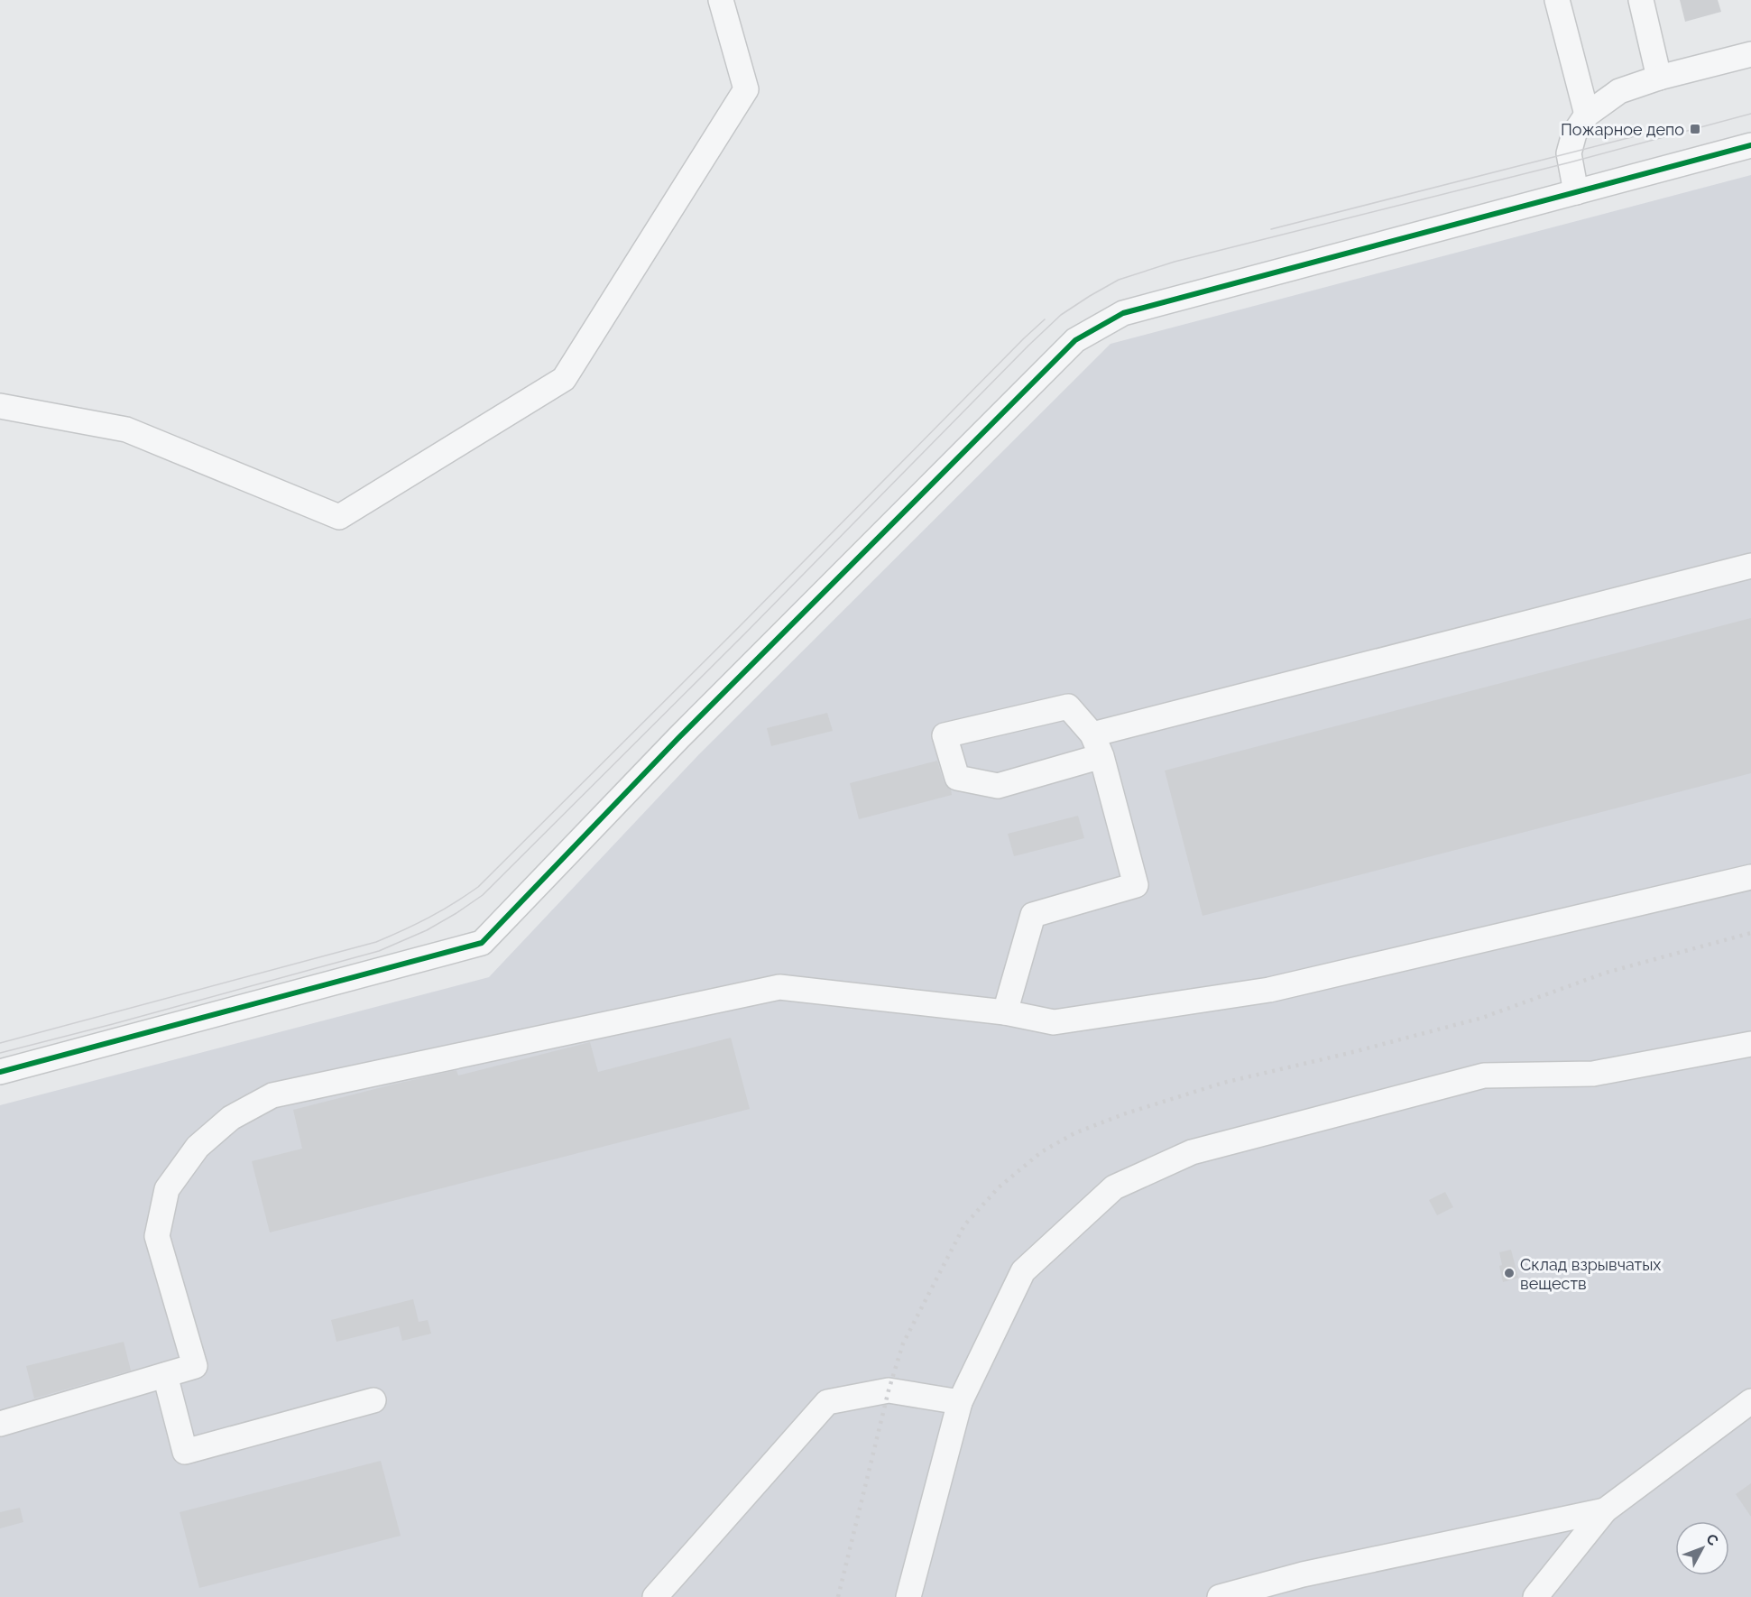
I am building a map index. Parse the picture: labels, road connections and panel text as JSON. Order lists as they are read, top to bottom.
{
  "places": {
    "transit": ["Пожарное депо"],
    "other": ["Склад взрывчатых веществ"]
  },
  "north": "top right"
}
